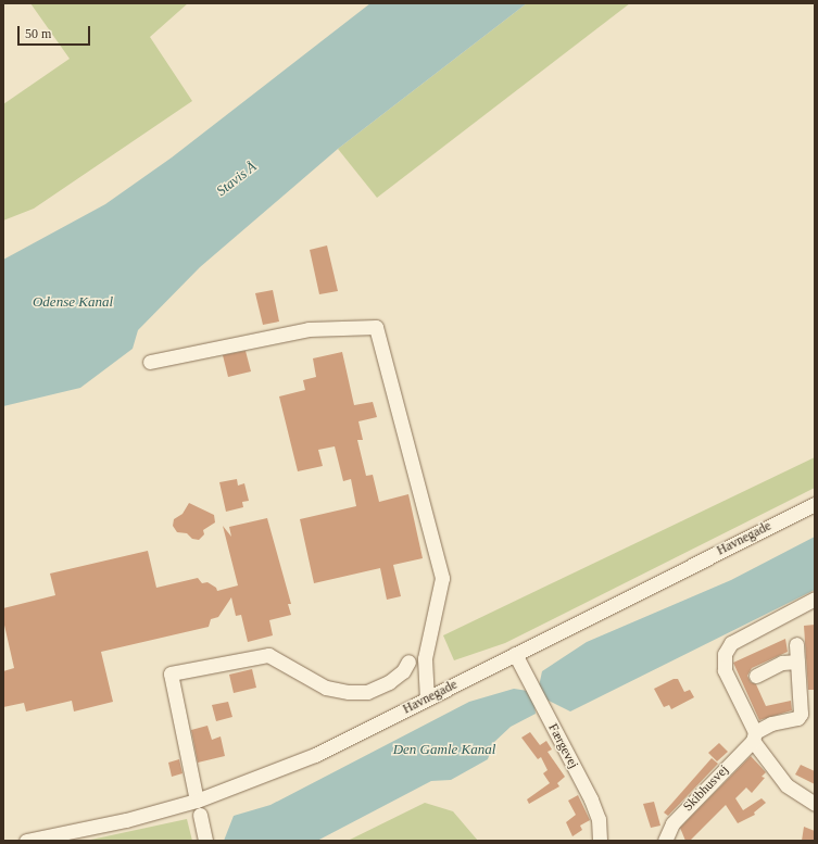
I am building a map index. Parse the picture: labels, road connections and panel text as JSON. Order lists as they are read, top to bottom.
{
  "streets": {
    "street": ["Havnegade", "Færgevej", "Skibhusvej"]
  },
  "crossings": [
    ["Havnegade", "Færgevej"]
  ],
  "water": ["Stavis Å", "Odense Kanal", "Den Gamle Kanal"],
  "scale_bar": "50 m"
}
